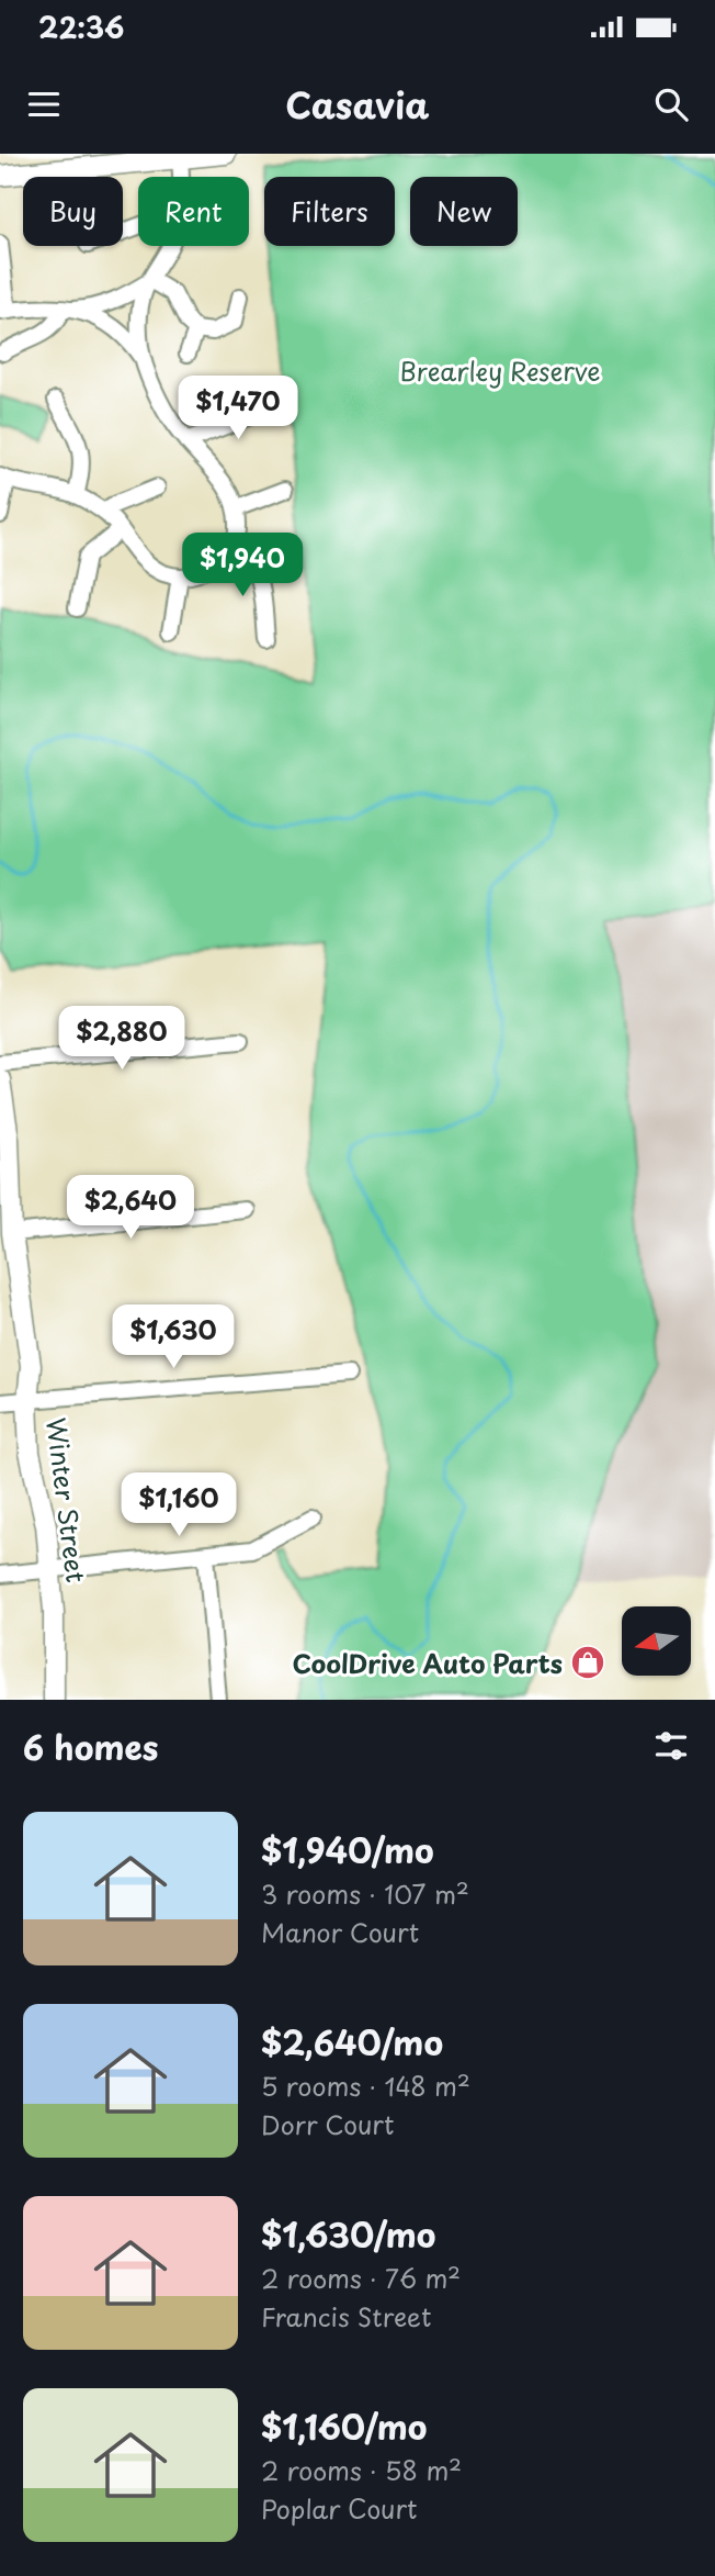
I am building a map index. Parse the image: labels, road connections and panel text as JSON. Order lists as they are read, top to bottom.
{
  "streets": {
    "street": ["Winter Street"]
  },
  "parks": ["Brearley Reserve"],
  "places": {
    "shop": ["CoolDrive Auto Parts"]
  },
  "north": "left",
  "page": {
    "status": "22:36",
    "header": "Casavia",
    "chip": [
      "Buy",
      "Rent",
      "Filters",
      "New"
    ],
    "price": [
      "$1,470",
      "$1,940",
      "$2,880",
      "$2,640",
      "$1,630",
      "$1,160"
    ],
    "heading": "6 homes",
    "list": [
      {
        "name": "$1,940/mo",
        "note": "3 rooms · 107 m² · Manor Court"
      },
      {
        "name": "$2,640/mo",
        "note": "5 rooms · 148 m² · Dorr Court"
      },
      {
        "name": "$1,630/mo",
        "note": "2 rooms · 76 m² · Francis Street"
      },
      {
        "name": "$1,160/mo",
        "note": "2 rooms · 58 m² · Poplar Court"
      }
    ]
  }
}
